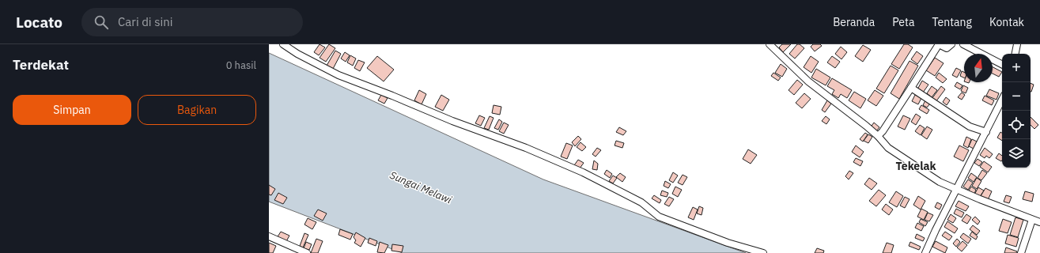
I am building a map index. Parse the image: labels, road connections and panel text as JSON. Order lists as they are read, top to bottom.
{
  "districts": ["Tekelak"],
  "water": ["Sungai Melawi"],
  "north": "top",
  "page": {
    "header": "Locato",
    "search": "Cari di sini",
    "nav": [
      "Beranda",
      "Peta",
      "Tentang",
      "Kontak"
    ],
    "heading": ["Terdekat", "0 hasil"],
    "map_buttons": ["+", "−"],
    "buttons": ["Simpan", "Bagikan"]
  }
}
